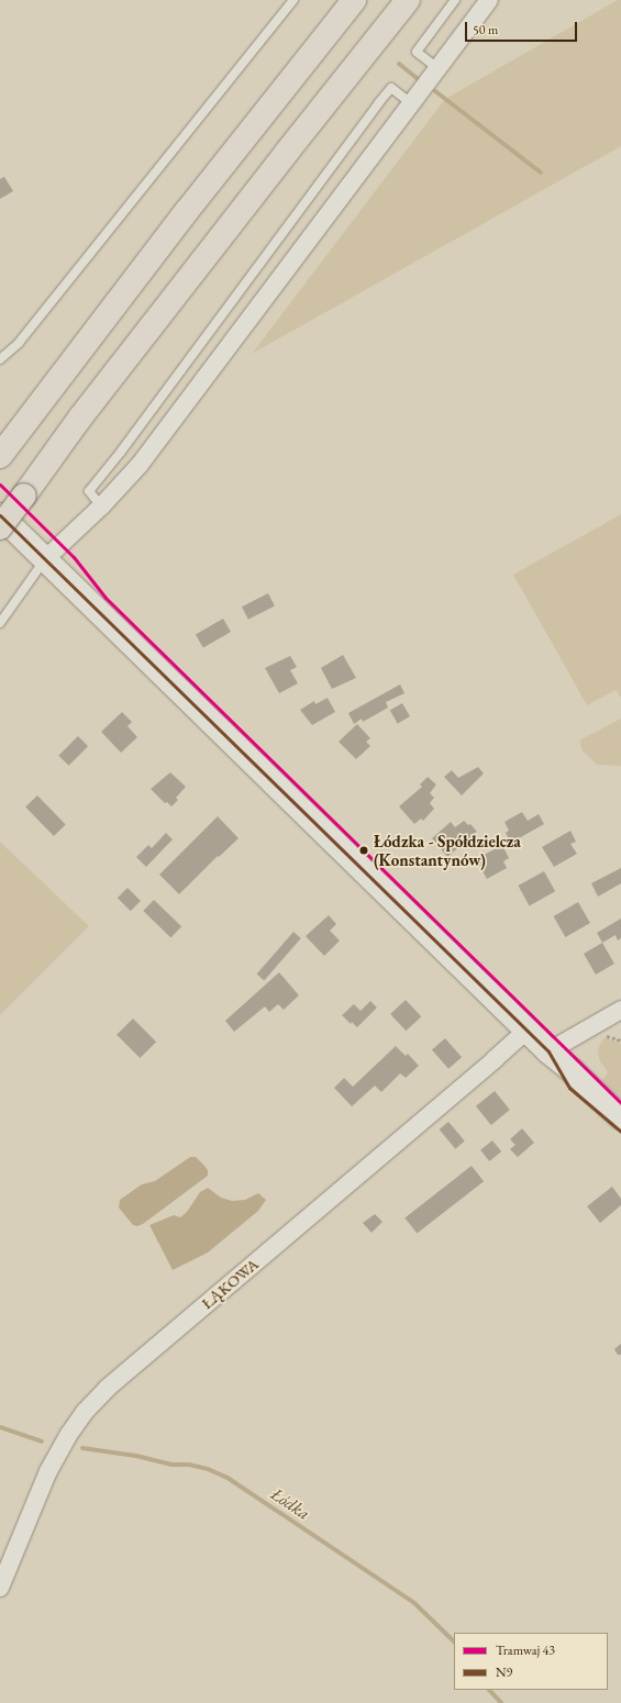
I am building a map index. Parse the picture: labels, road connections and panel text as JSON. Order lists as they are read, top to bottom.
{
  "streets": {
    "street": ["ŁĄKOWA"]
  },
  "water": ["Łódka"],
  "places": ["Łódzka - Spółdzielcza (Konstantynów)"],
  "lines": ["tram line 43", "transit line N9"],
  "legend": ["Tramwaj 43", "N9"],
  "scale_bar": "50 m"
}
